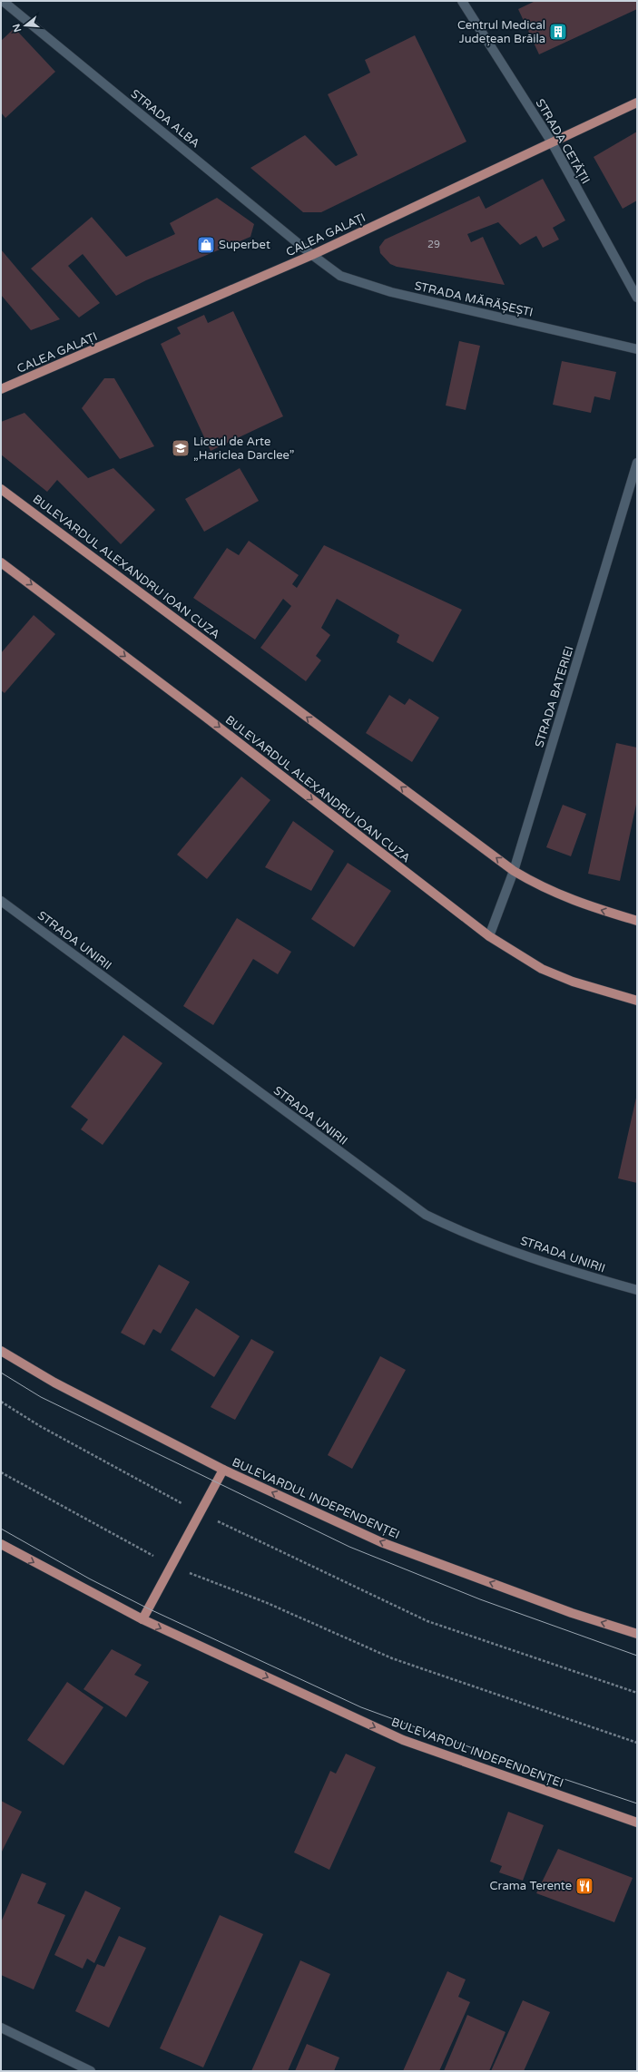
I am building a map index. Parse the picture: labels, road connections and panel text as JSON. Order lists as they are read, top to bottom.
{
  "streets": {
    "main road": ["CALEA GALAȚI", "BULEVARDUL ALEXANDRU IOAN CUZA", "BULEVARDUL INDEPENDENȚEI"],
    "street": [
      "STRADA ALBA",
      "STRADA CETĂȚII",
      "STRADA MĂRĂȘEȘTI",
      "STRADA BATERIEI",
      "STRADA UNIRII"
    ]
  },
  "crossings": [
    ["STRADA ALBA", "CALEA GALAȚI"],
    ["STRADA ALBA", "STRADA MĂRĂȘEȘTI"],
    ["STRADA CETĂȚII", "CALEA GALAȚI"],
    ["CALEA GALAȚI", "STRADA MĂRĂȘEȘTI"],
    ["BULEVARDUL ALEXANDRU IOAN CUZA", "STRADA BATERIEI"]
  ],
  "places": {
    "building": ["Centrul Medical Județean Brăila"],
    "shop": ["Superbet"],
    "school or university": ["Liceul de Arte „Hariclea Darclee”"],
    "restaurant": ["Crama Terente"]
  },
  "house_numbers": ["29"],
  "north": "left"
}
